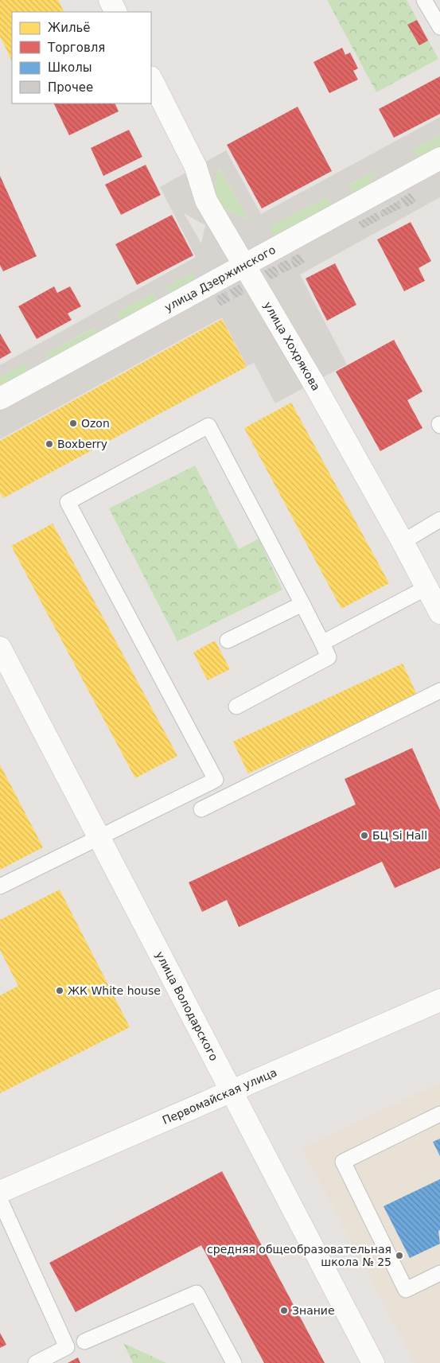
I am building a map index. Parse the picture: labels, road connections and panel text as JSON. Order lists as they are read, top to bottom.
{
  "streets": {
    "street": [
      "улица Дзержинского",
      "улица Хохрякова",
      "улица Володарского",
      "Первомайская улица"
    ]
  },
  "crossings": [
    ["улица Дзержинского", "улица Хохрякова"],
    ["улица Володарского", "Первомайская улица"]
  ],
  "places": [
    "Ozon",
    "Boxberry",
    "БЦ Si Hall",
    "ЖК White house",
    "средняя общеобразовательная школа № 25",
    "Знание"
  ],
  "legend": [
    "Жильё",
    "Торговля",
    "Школы",
    "Прочее"
  ]
}
